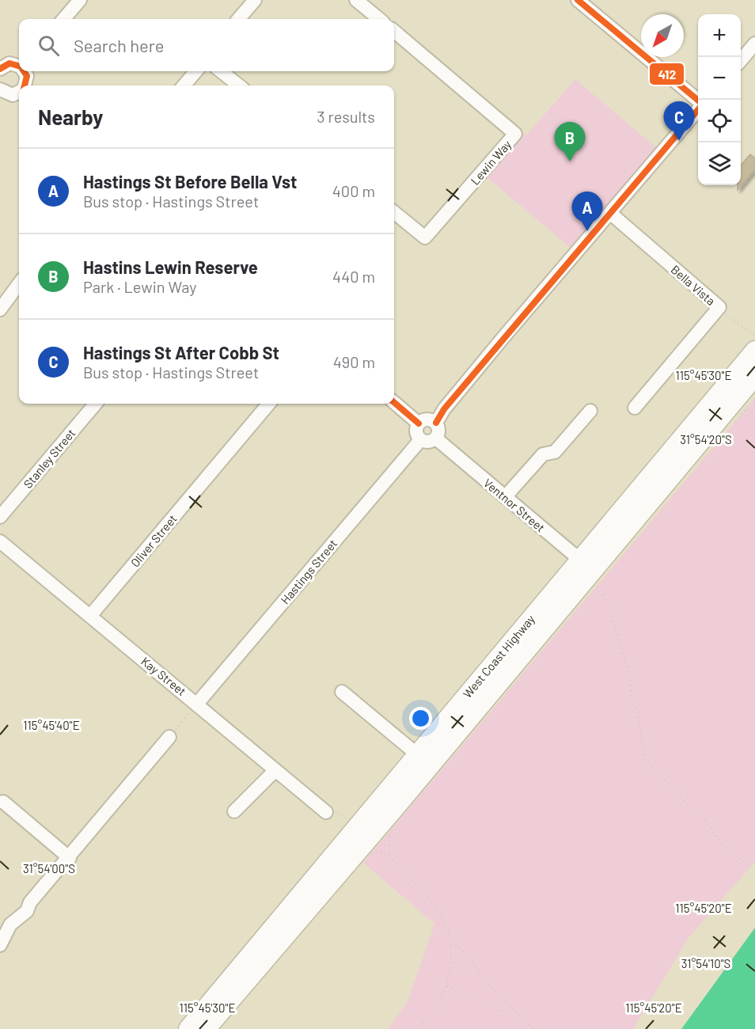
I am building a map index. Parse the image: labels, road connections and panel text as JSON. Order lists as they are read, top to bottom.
{
  "streets": {
    "highway": ["West Coast Highway"],
    "street": [
      "Lewin Way",
      "Bella Vista",
      "Stanley Street",
      "Ventnor Street",
      "Oliver Street",
      "Hastings Street",
      "Kay Street"
    ]
  },
  "crossings": [
    ["Ventnor Street", "Hastings Street"],
    ["Ventnor Street", "West Coast Highway"],
    ["Oliver Street", "Kay Street"],
    ["Hastings Street", "Kay Street"]
  ],
  "lines": ["transit line 412"],
  "north": "bottom left",
  "page": {
    "map_buttons": ["+", "−"],
    "search": "Search here",
    "heading": ["Nearby", "3 results"],
    "pins": ["C", "B", "A"],
    "list": [
      {
        "mark": "A",
        "name": "Hastings St Before Bella Vst",
        "note": "Bus stop · Hastings Street",
        "value": "400 m"
      },
      {
        "mark": "B",
        "name": "Hastins Lewin Reserve",
        "note": "Park · Lewin Way",
        "value": "440 m"
      },
      {
        "mark": "C",
        "name": "Hastings St After Cobb St",
        "note": "Bus stop · Hastings Street",
        "value": "490 m"
      }
    ]
  },
  "coordinates": [
    "115°45'30\"E",
    "31°54'20\"S",
    "115°45'40\"E",
    "31°54'00\"S",
    "115°45'20\"E",
    "31°54'10\"S"
  ]
}
